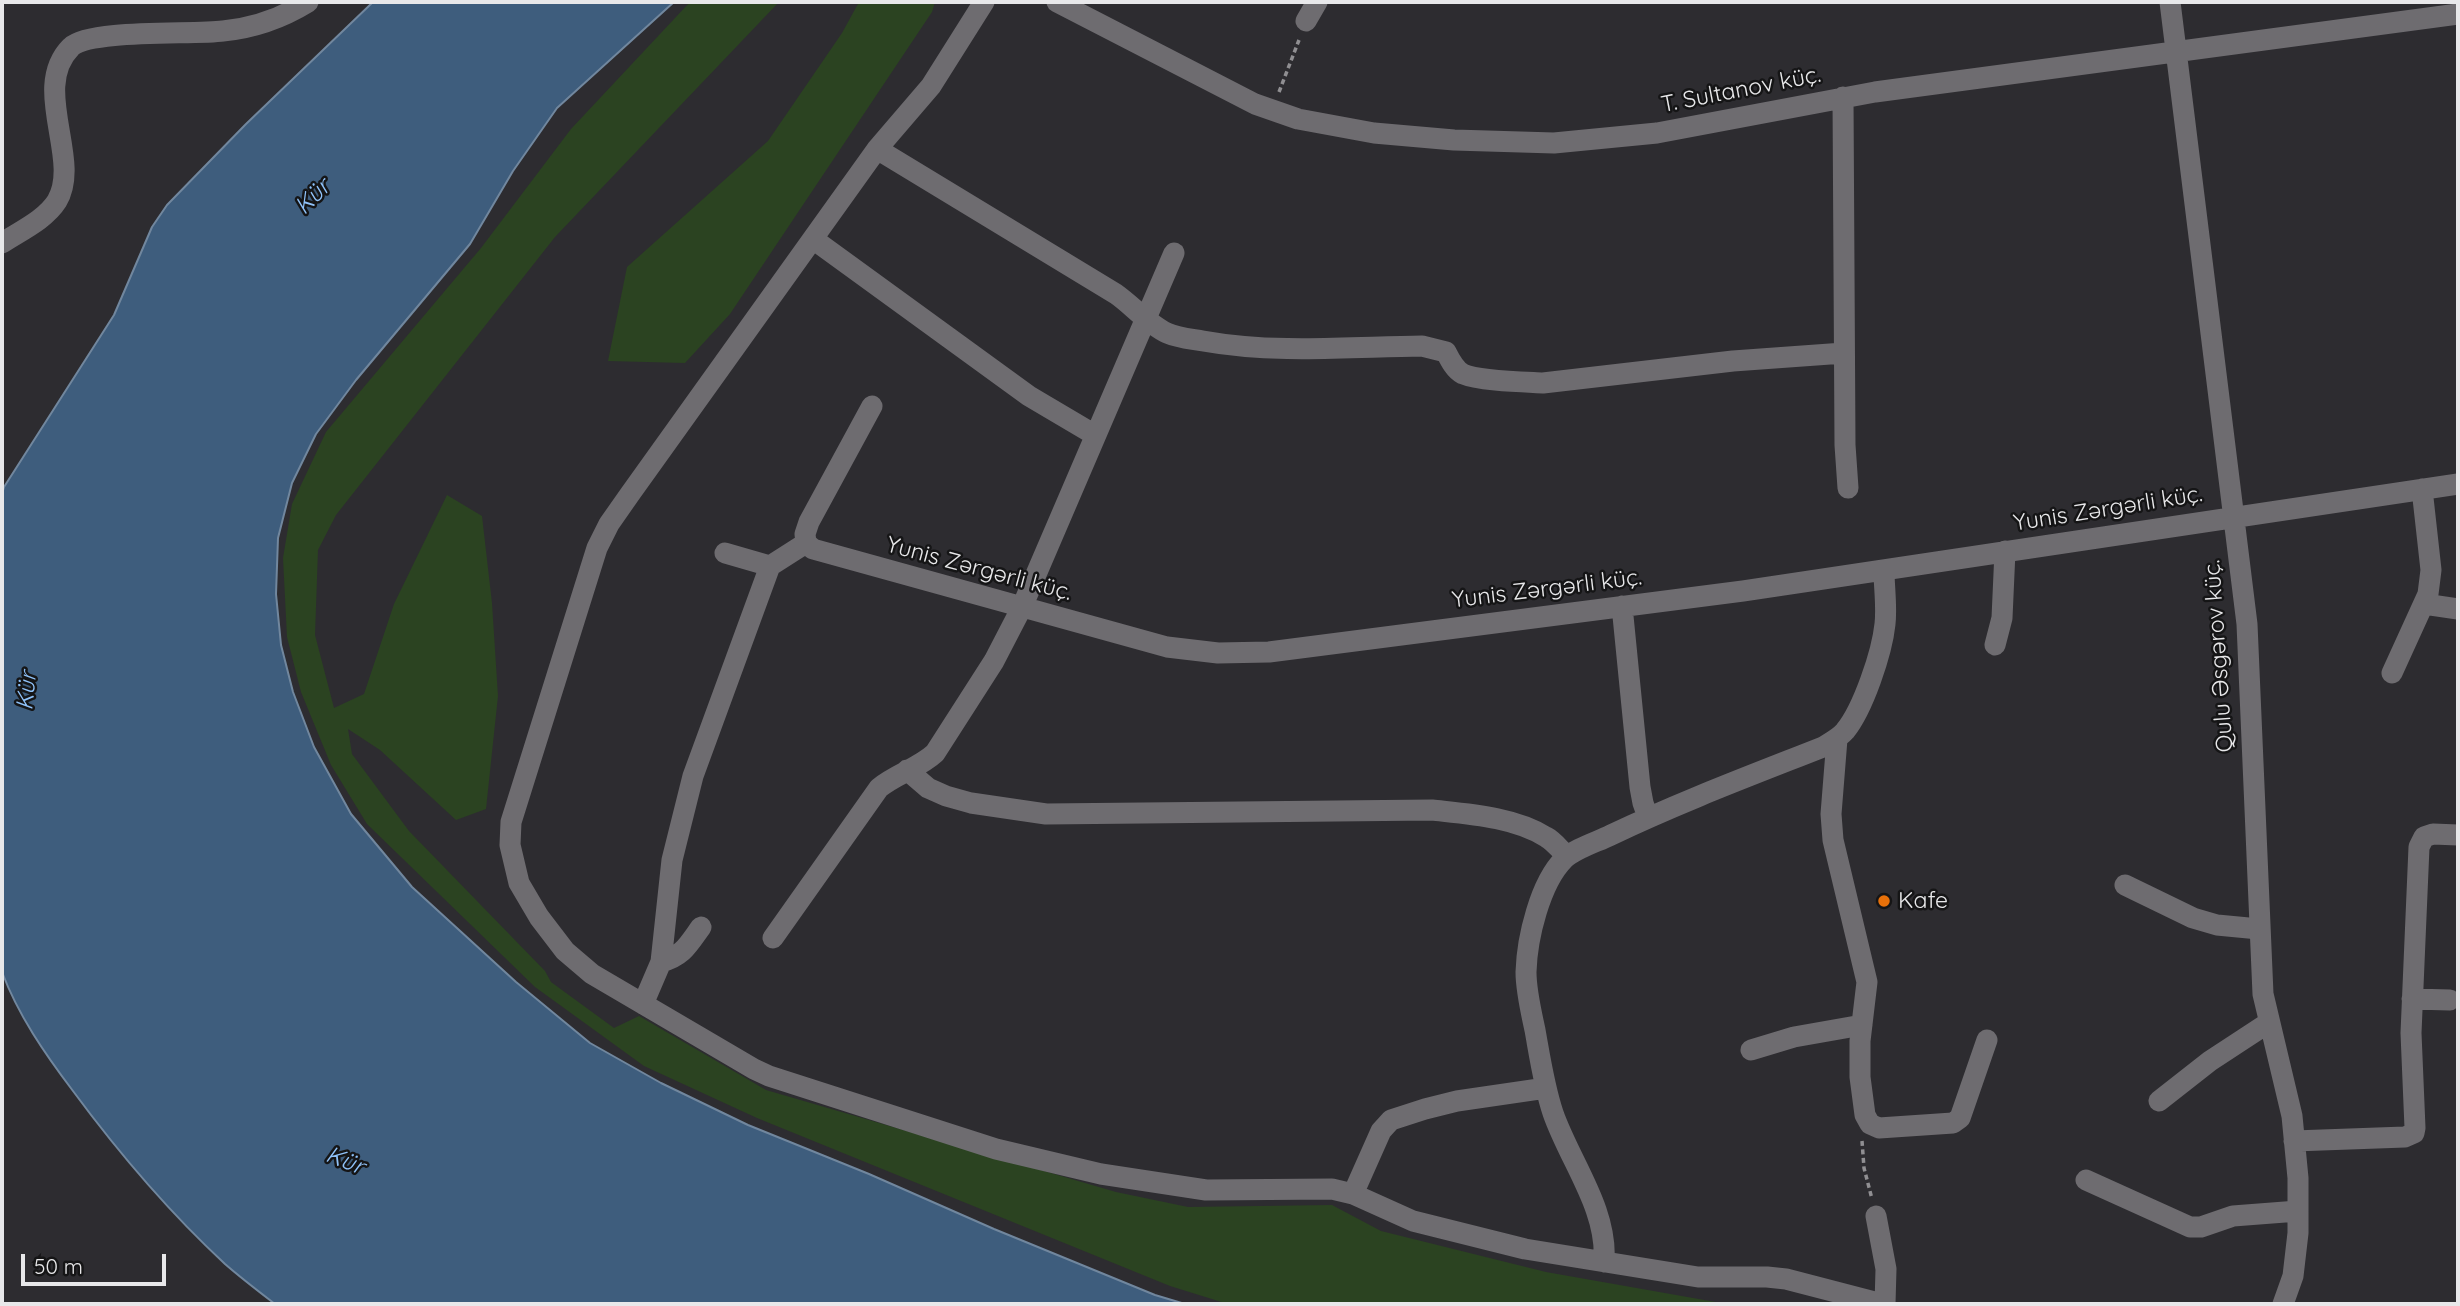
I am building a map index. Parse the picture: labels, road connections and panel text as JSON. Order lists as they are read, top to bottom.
{
  "streets": {
    "street": ["T. Sultanov küç.", "Yunis Zərgərli küç.", "Qulu Əsgərov küç."]
  },
  "crossings": [
    ["T. Sultanov küç.", "Qulu Əsgərov küç."],
    ["Yunis Zərgərli küç.", "Qulu Əsgərov küç."]
  ],
  "water": ["Kür"],
  "places": ["Kafe"],
  "scale_bar": "50 m"
}
